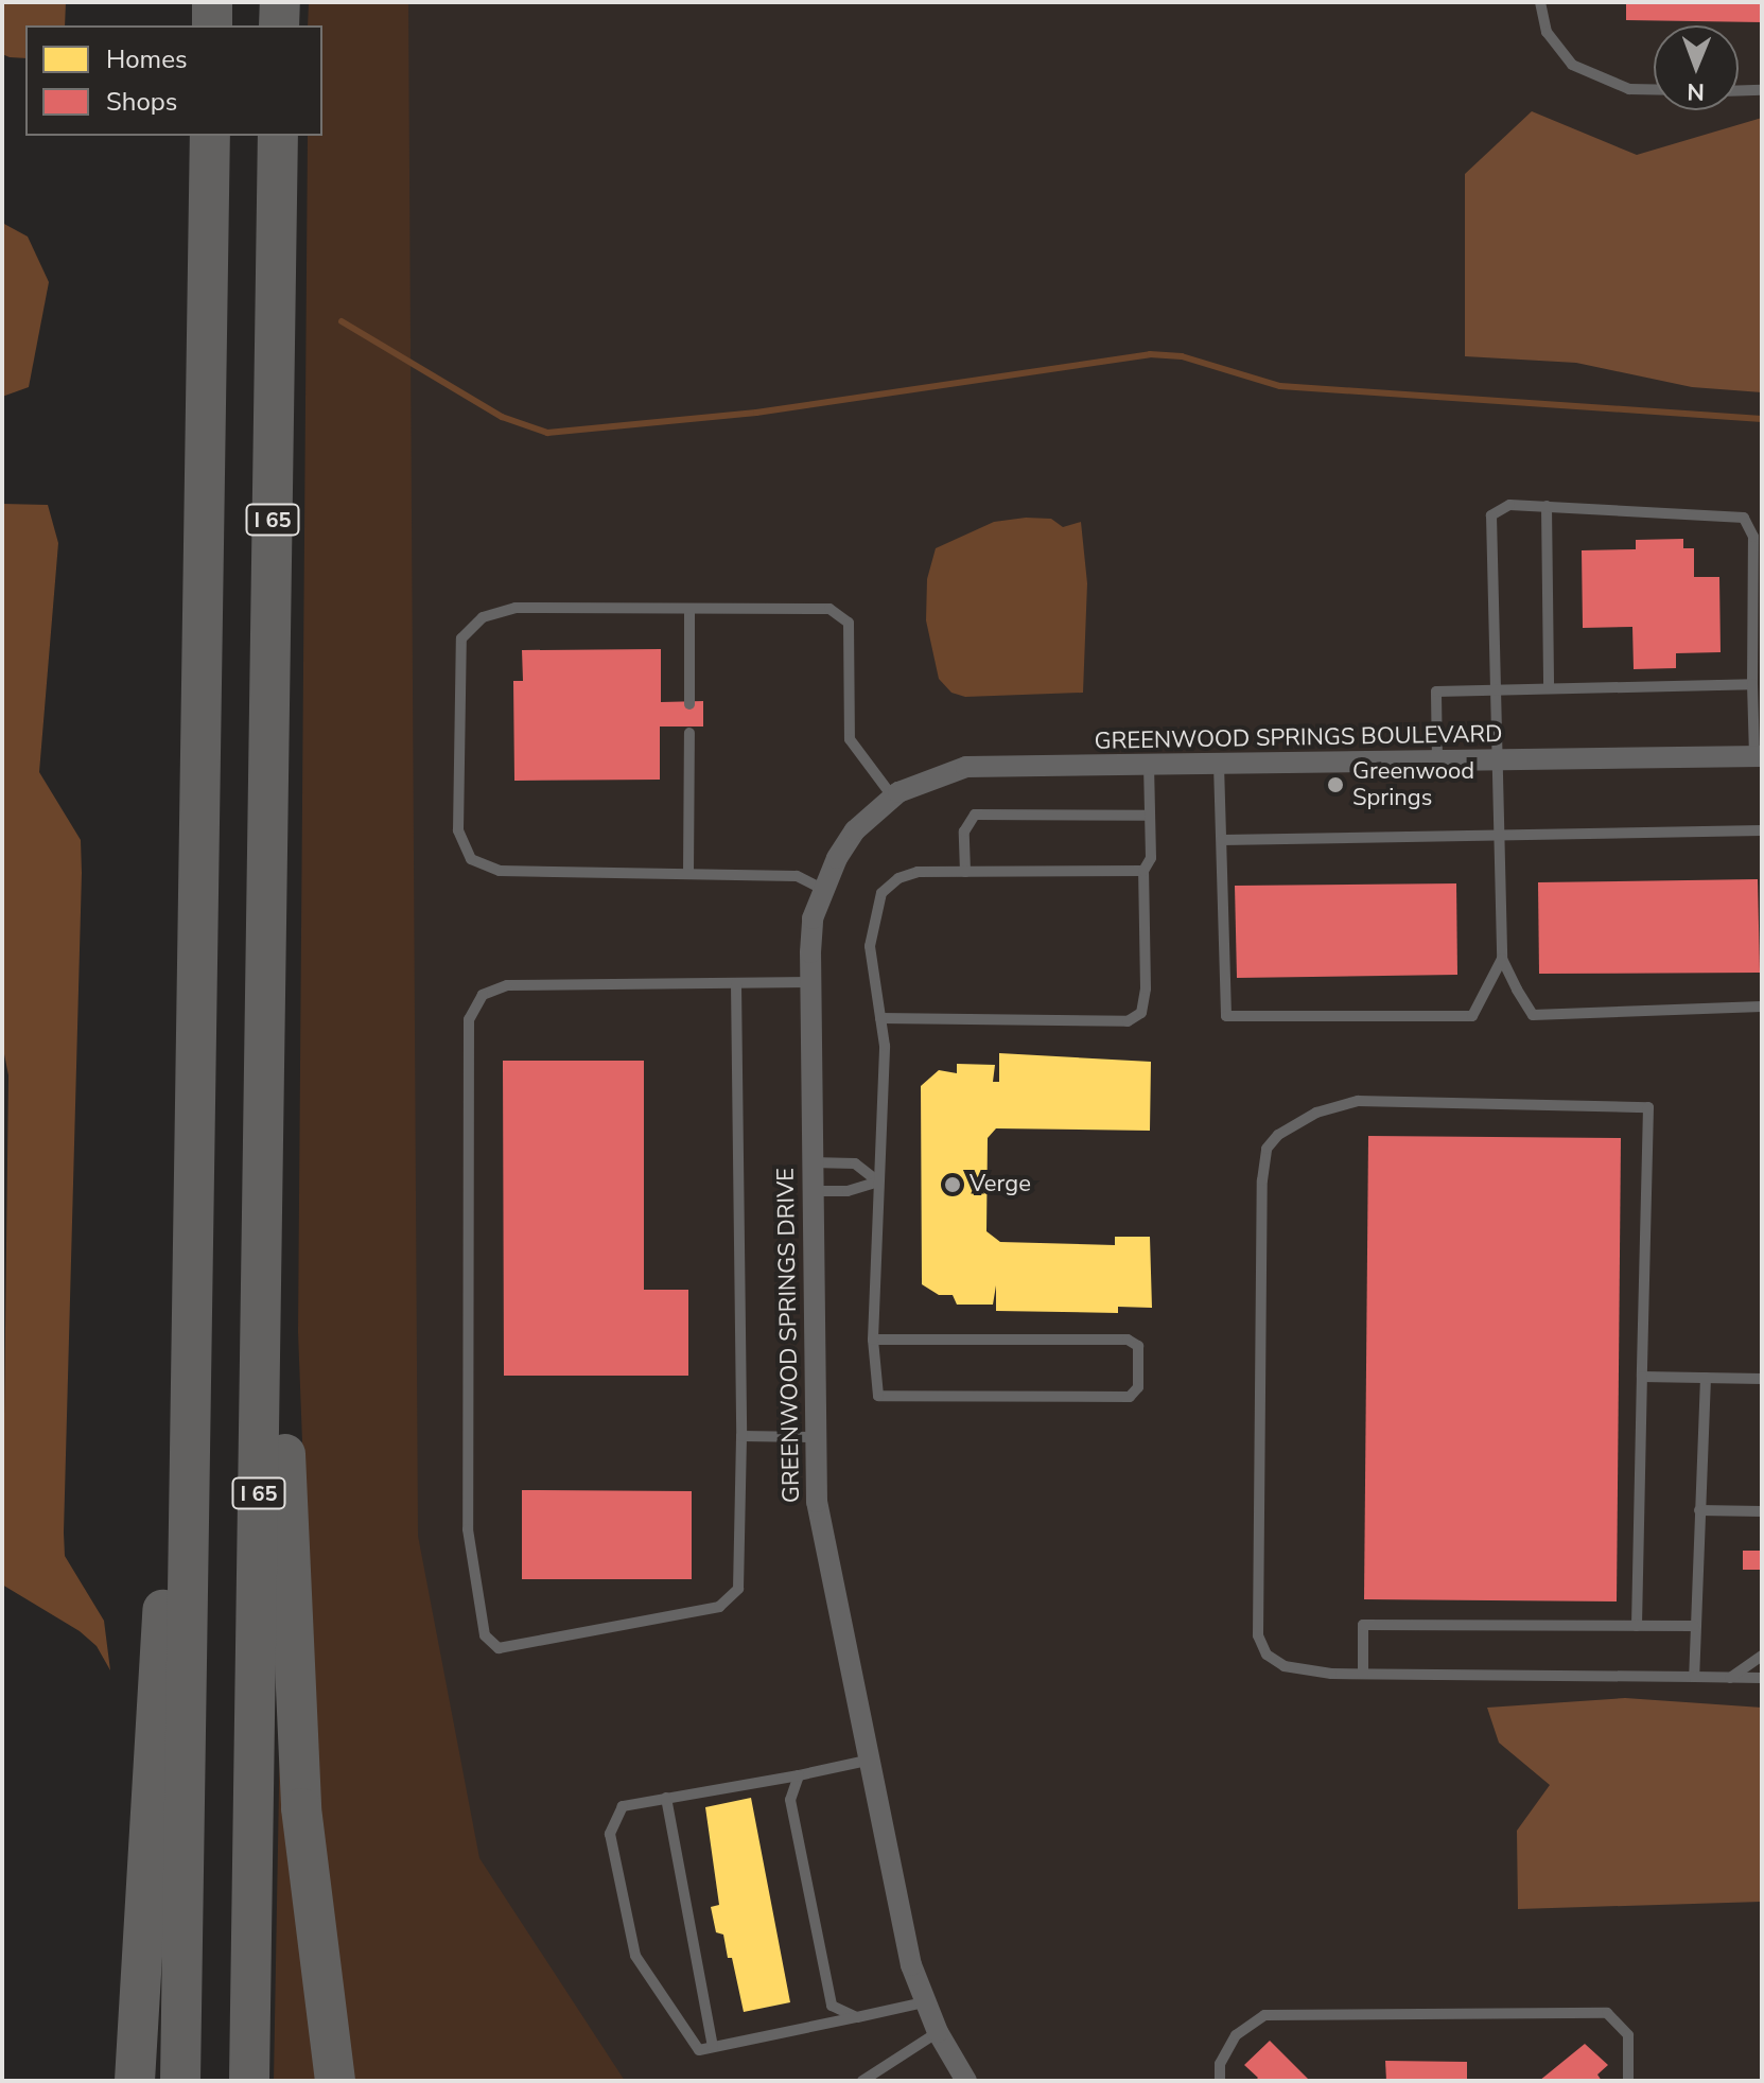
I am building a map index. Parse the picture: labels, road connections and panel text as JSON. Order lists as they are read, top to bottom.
{
  "streets": {
    "highway": ["I 65"],
    "street": ["GREENWOOD SPRINGS BOULEVARD", "GREENWOOD SPRINGS DRIVE"]
  },
  "crossings": [
    ["GREENWOOD SPRINGS BOULEVARD", "GREENWOOD SPRINGS DRIVE"]
  ],
  "places": ["Greenwood Springs", "Verge"],
  "legend": ["Homes", "Shops"],
  "north": "bottom"
}
